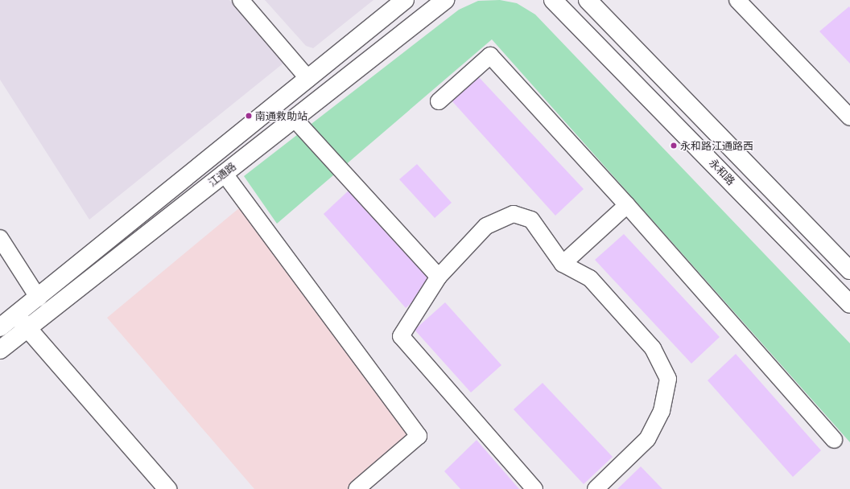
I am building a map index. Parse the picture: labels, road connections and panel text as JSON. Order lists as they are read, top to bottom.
{
  "streets": {
    "main road": ["永和路", "江通路"]
  },
  "places": ["南通救助站", "永和路江通路西"]
}
